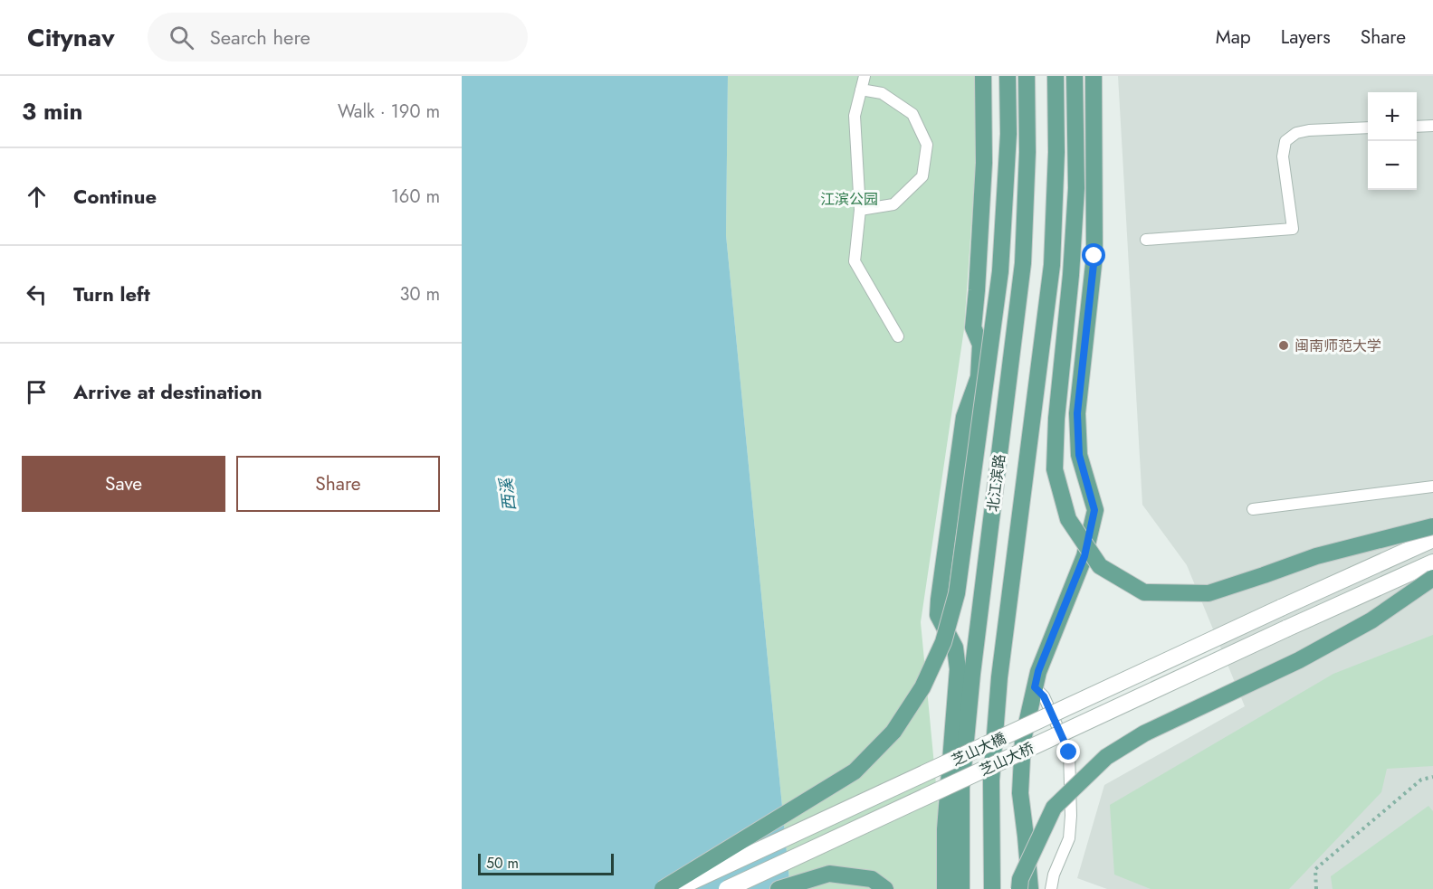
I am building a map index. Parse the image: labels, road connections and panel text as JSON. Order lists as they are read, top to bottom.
{
  "streets": {
    "main road": ["北江滨路"],
    "street": ["芝山大橋", "芝山大桥"]
  },
  "water": ["西溪"],
  "parks": ["江滨公园"],
  "places": ["闽南师范大学"],
  "scale_bar": "50 m",
  "page": {
    "header": "Citynav",
    "search": "Search here",
    "nav": ["Map", "Layers", "Share"],
    "heading": ["3 min", "Walk · 190 m"],
    "map_buttons": ["+", "−"],
    "list": [
      ["Continue", "160 m"],
      ["Turn left", "30 m"],
      "Arrive at destination"
    ],
    "buttons": ["Save", "Share"],
    "scale": "50 m"
  }
}
